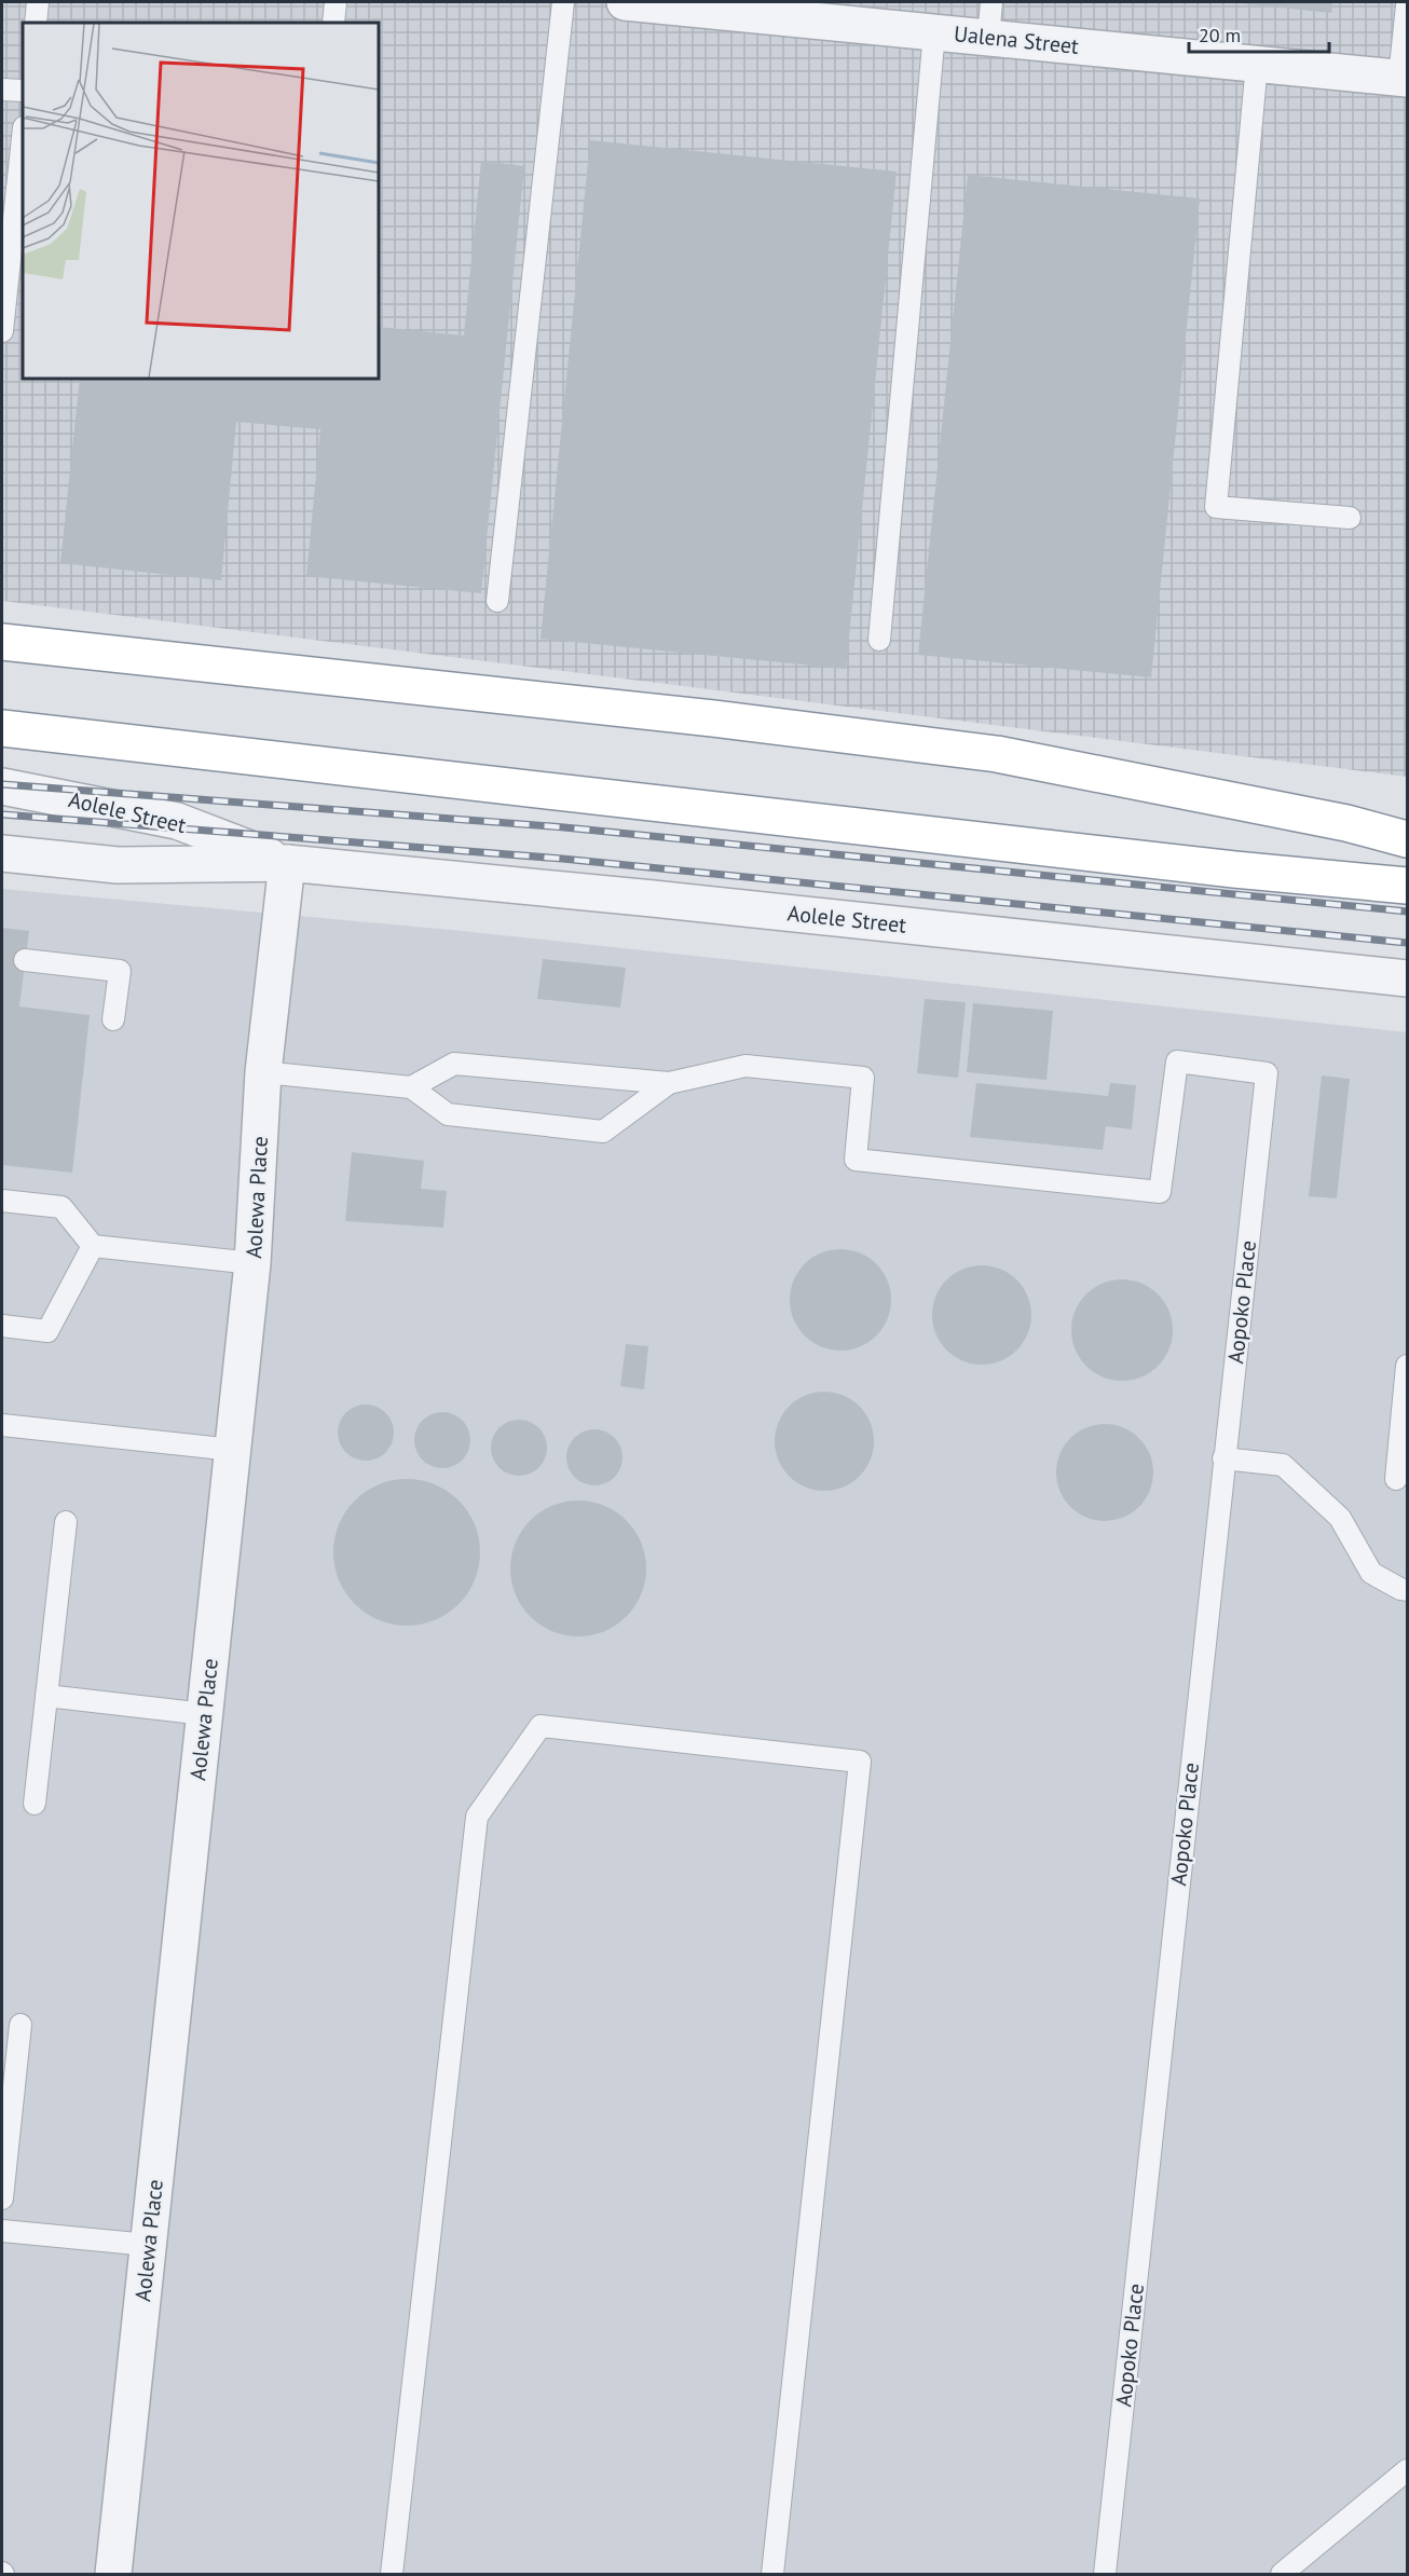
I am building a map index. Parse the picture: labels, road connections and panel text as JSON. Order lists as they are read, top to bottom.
{
  "streets": {
    "street": ["Ualena Street", "Aolele Street", "Aolewa Place"],
    "lane": ["Aopoko Place"]
  },
  "crossings": [
    ["Aolele Street", "Aolewa Place"]
  ],
  "scale_bar": "20 m"
}
